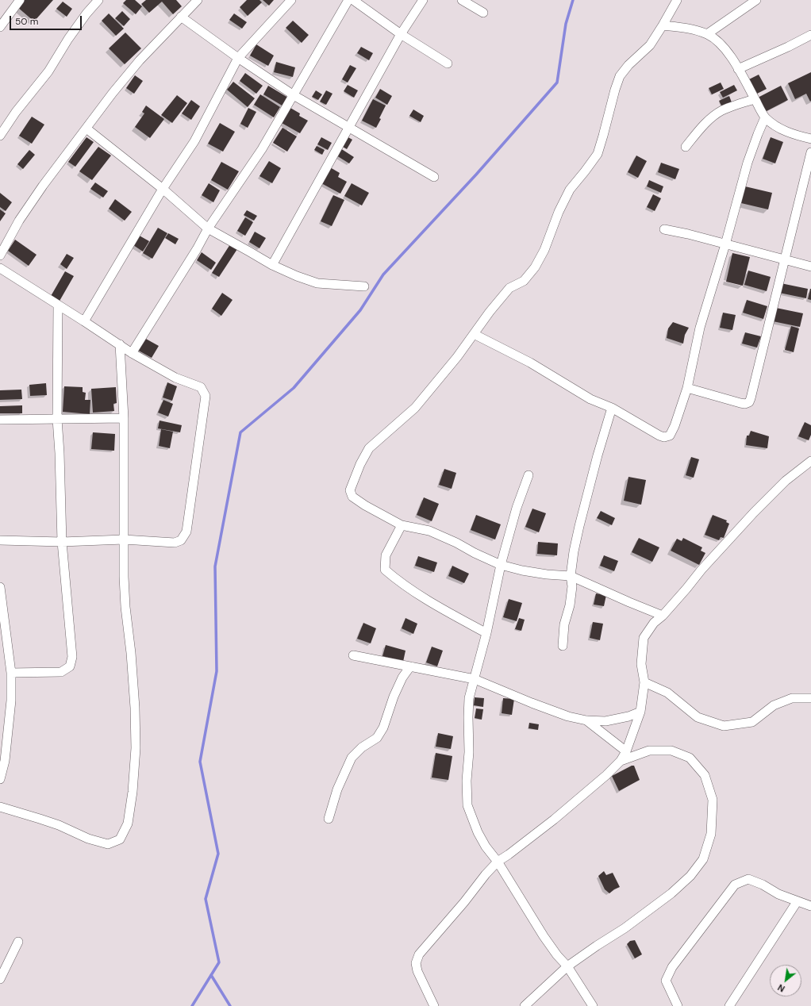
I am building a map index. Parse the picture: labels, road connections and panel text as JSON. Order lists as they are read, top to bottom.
{
  "scale_bar": "50 m",
  "north": "bottom left"
}
